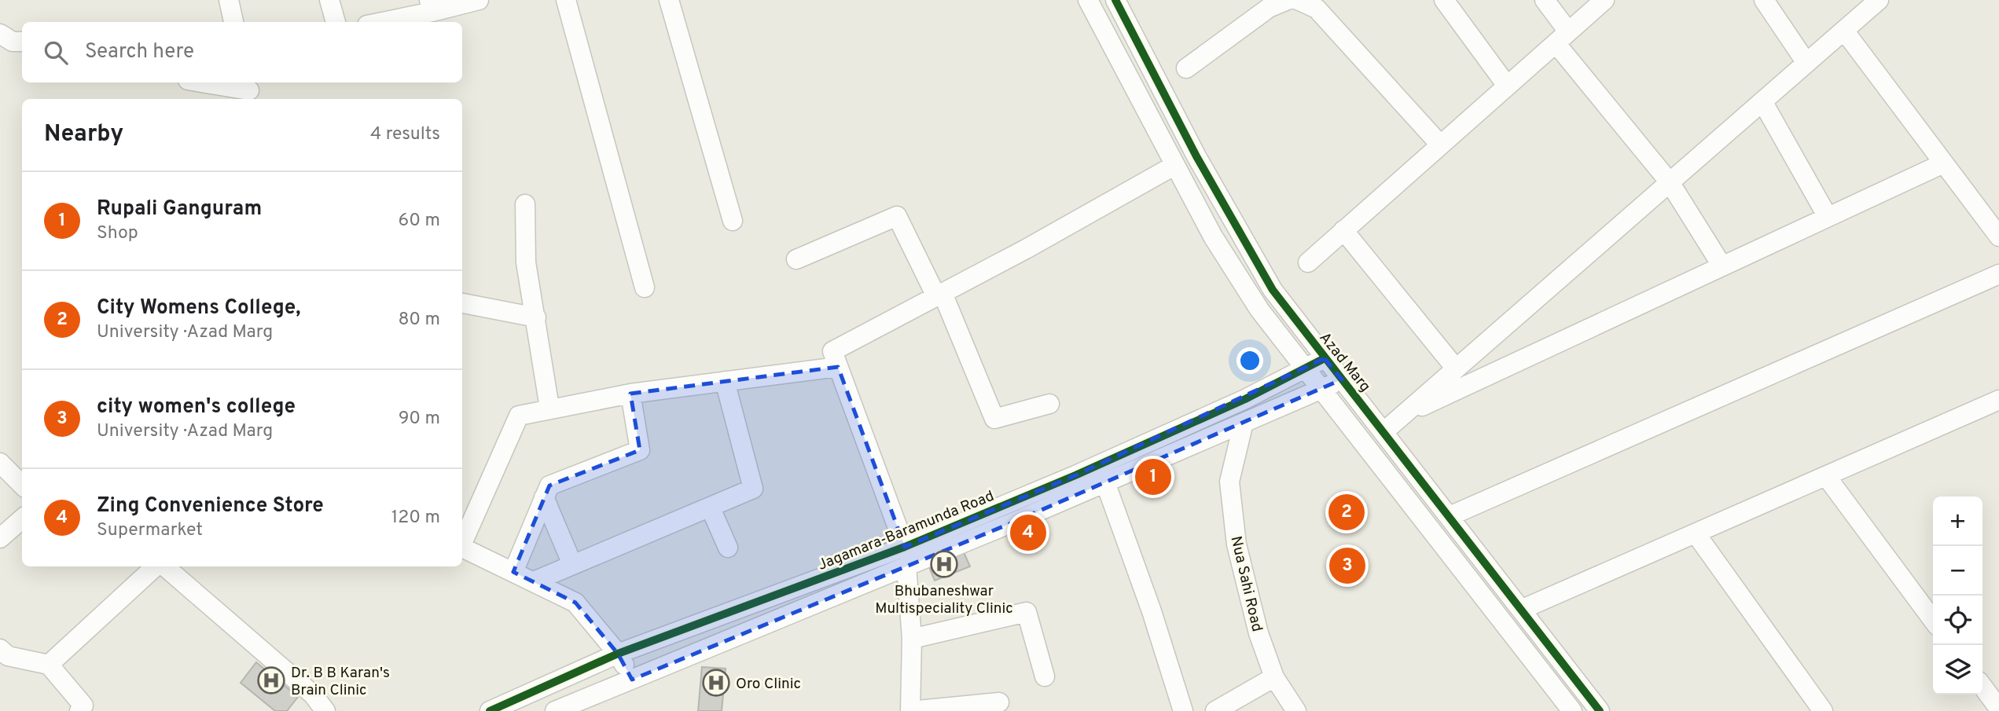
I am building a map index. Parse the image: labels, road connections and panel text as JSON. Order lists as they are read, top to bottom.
{
  "streets": {
    "street": ["Azad Marg", "Jagamara-Baramunda Road", "Nua Sahi Road"]
  },
  "crossings": [
    ["Azad Marg", "Jagamara-Baramunda Road"],
    ["Jagamara-Baramunda Road", "Nua Sahi Road"]
  ],
  "places": {
    "hospital": ["Bhubaneshwar Multispeciality Clinic", "Dr. B B Karan's Brain Clinic", "Oro Clinic"]
  },
  "page": {
    "search": "Search here",
    "heading": ["Nearby", "4 results"],
    "list": [
      {
        "mark": "1",
        "name": "Rupali Ganguram",
        "note": "Shop",
        "value": "60 m"
      },
      {
        "mark": "2",
        "name": "City Womens College,",
        "note": "University · Azad Marg",
        "value": "80 m"
      },
      {
        "mark": "3",
        "name": "city women's college",
        "note": "University · Azad Marg",
        "value": "90 m"
      },
      {
        "mark": "4",
        "name": "Zing Convenience Store",
        "note": "Supermarket",
        "value": "120 m"
      }
    ],
    "pins": [
      "1",
      "2",
      "4",
      "3"
    ],
    "map_buttons": ["+", "−"]
  }
}
